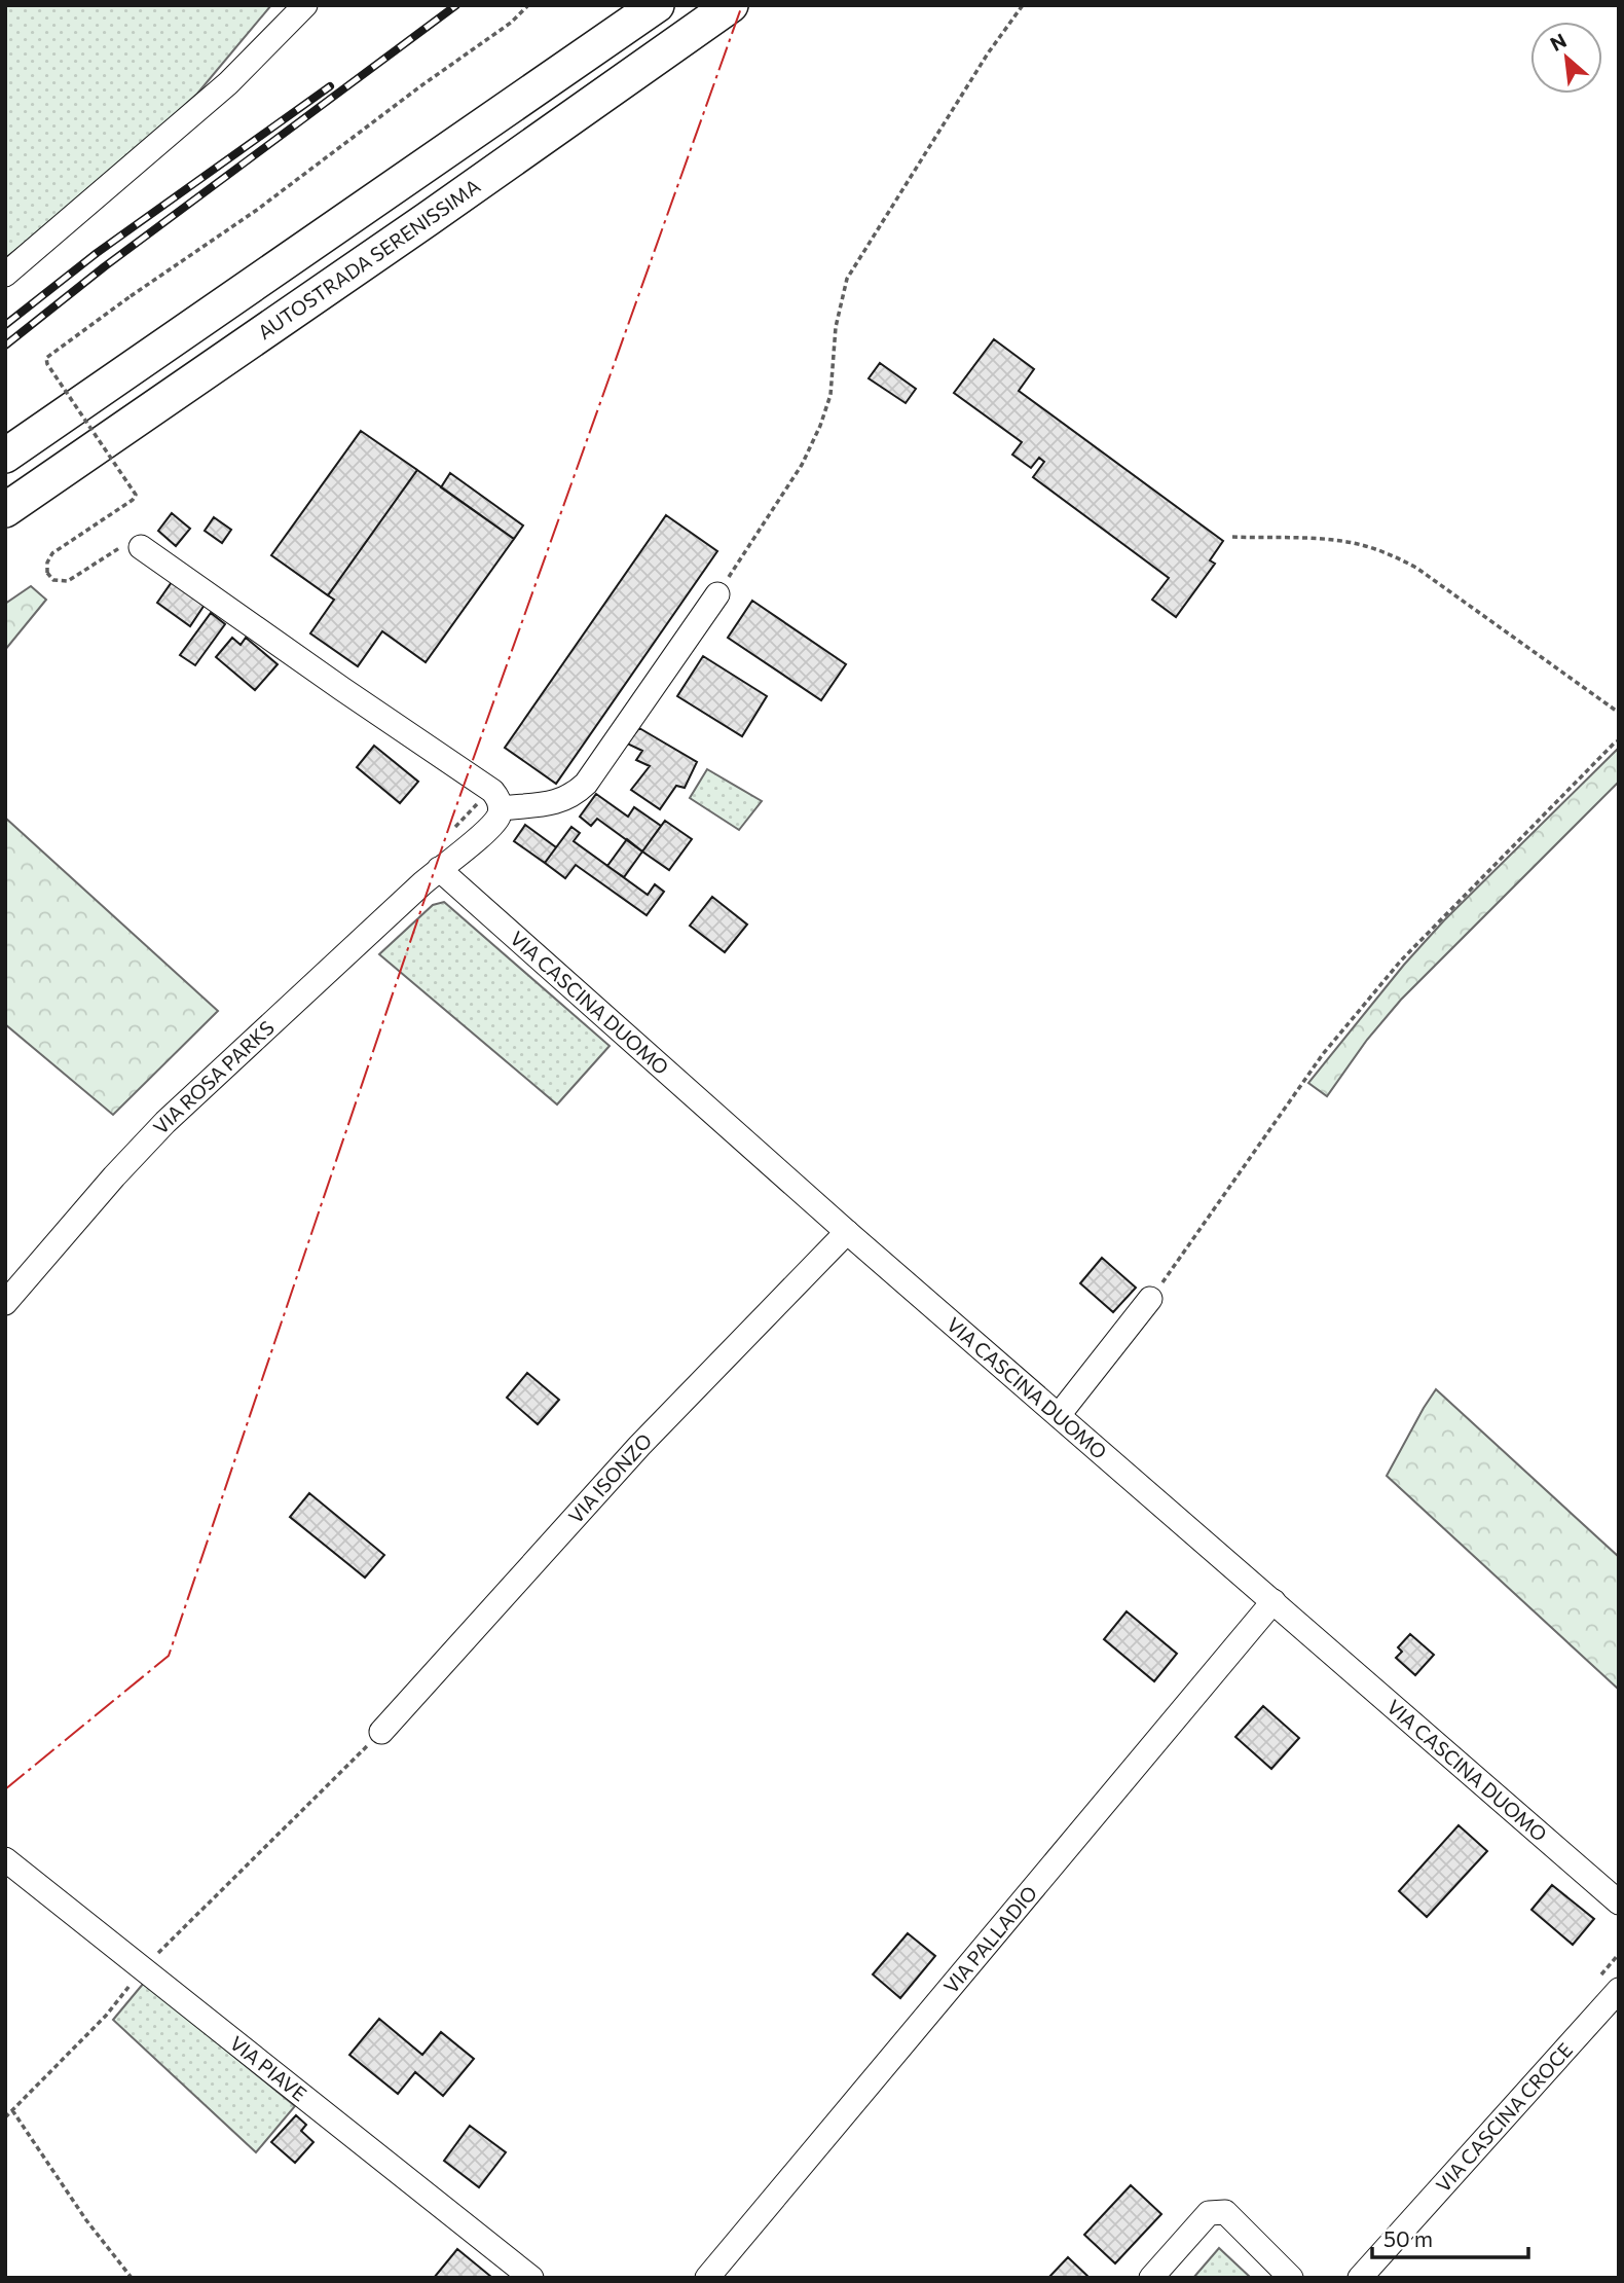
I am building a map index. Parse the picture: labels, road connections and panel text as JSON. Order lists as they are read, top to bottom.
{
  "streets": {
    "highway": ["AUTOSTRADA SERENISSIMA"],
    "street": [
      "VIA CASCINA DUOMO",
      "VIA ROSA PARKS",
      "VIA ISONZO",
      "VIA PALLADIO",
      "VIA PIAVE",
      "VIA CASCINA CROCE"
    ]
  },
  "crossings": [
    ["VIA CASCINA DUOMO", "VIA ROSA PARKS"],
    ["VIA CASCINA DUOMO", "VIA ISONZO"],
    ["VIA CASCINA DUOMO", "VIA PALLADIO"]
  ],
  "scale_bar": "50 m",
  "north": "top left"
}
